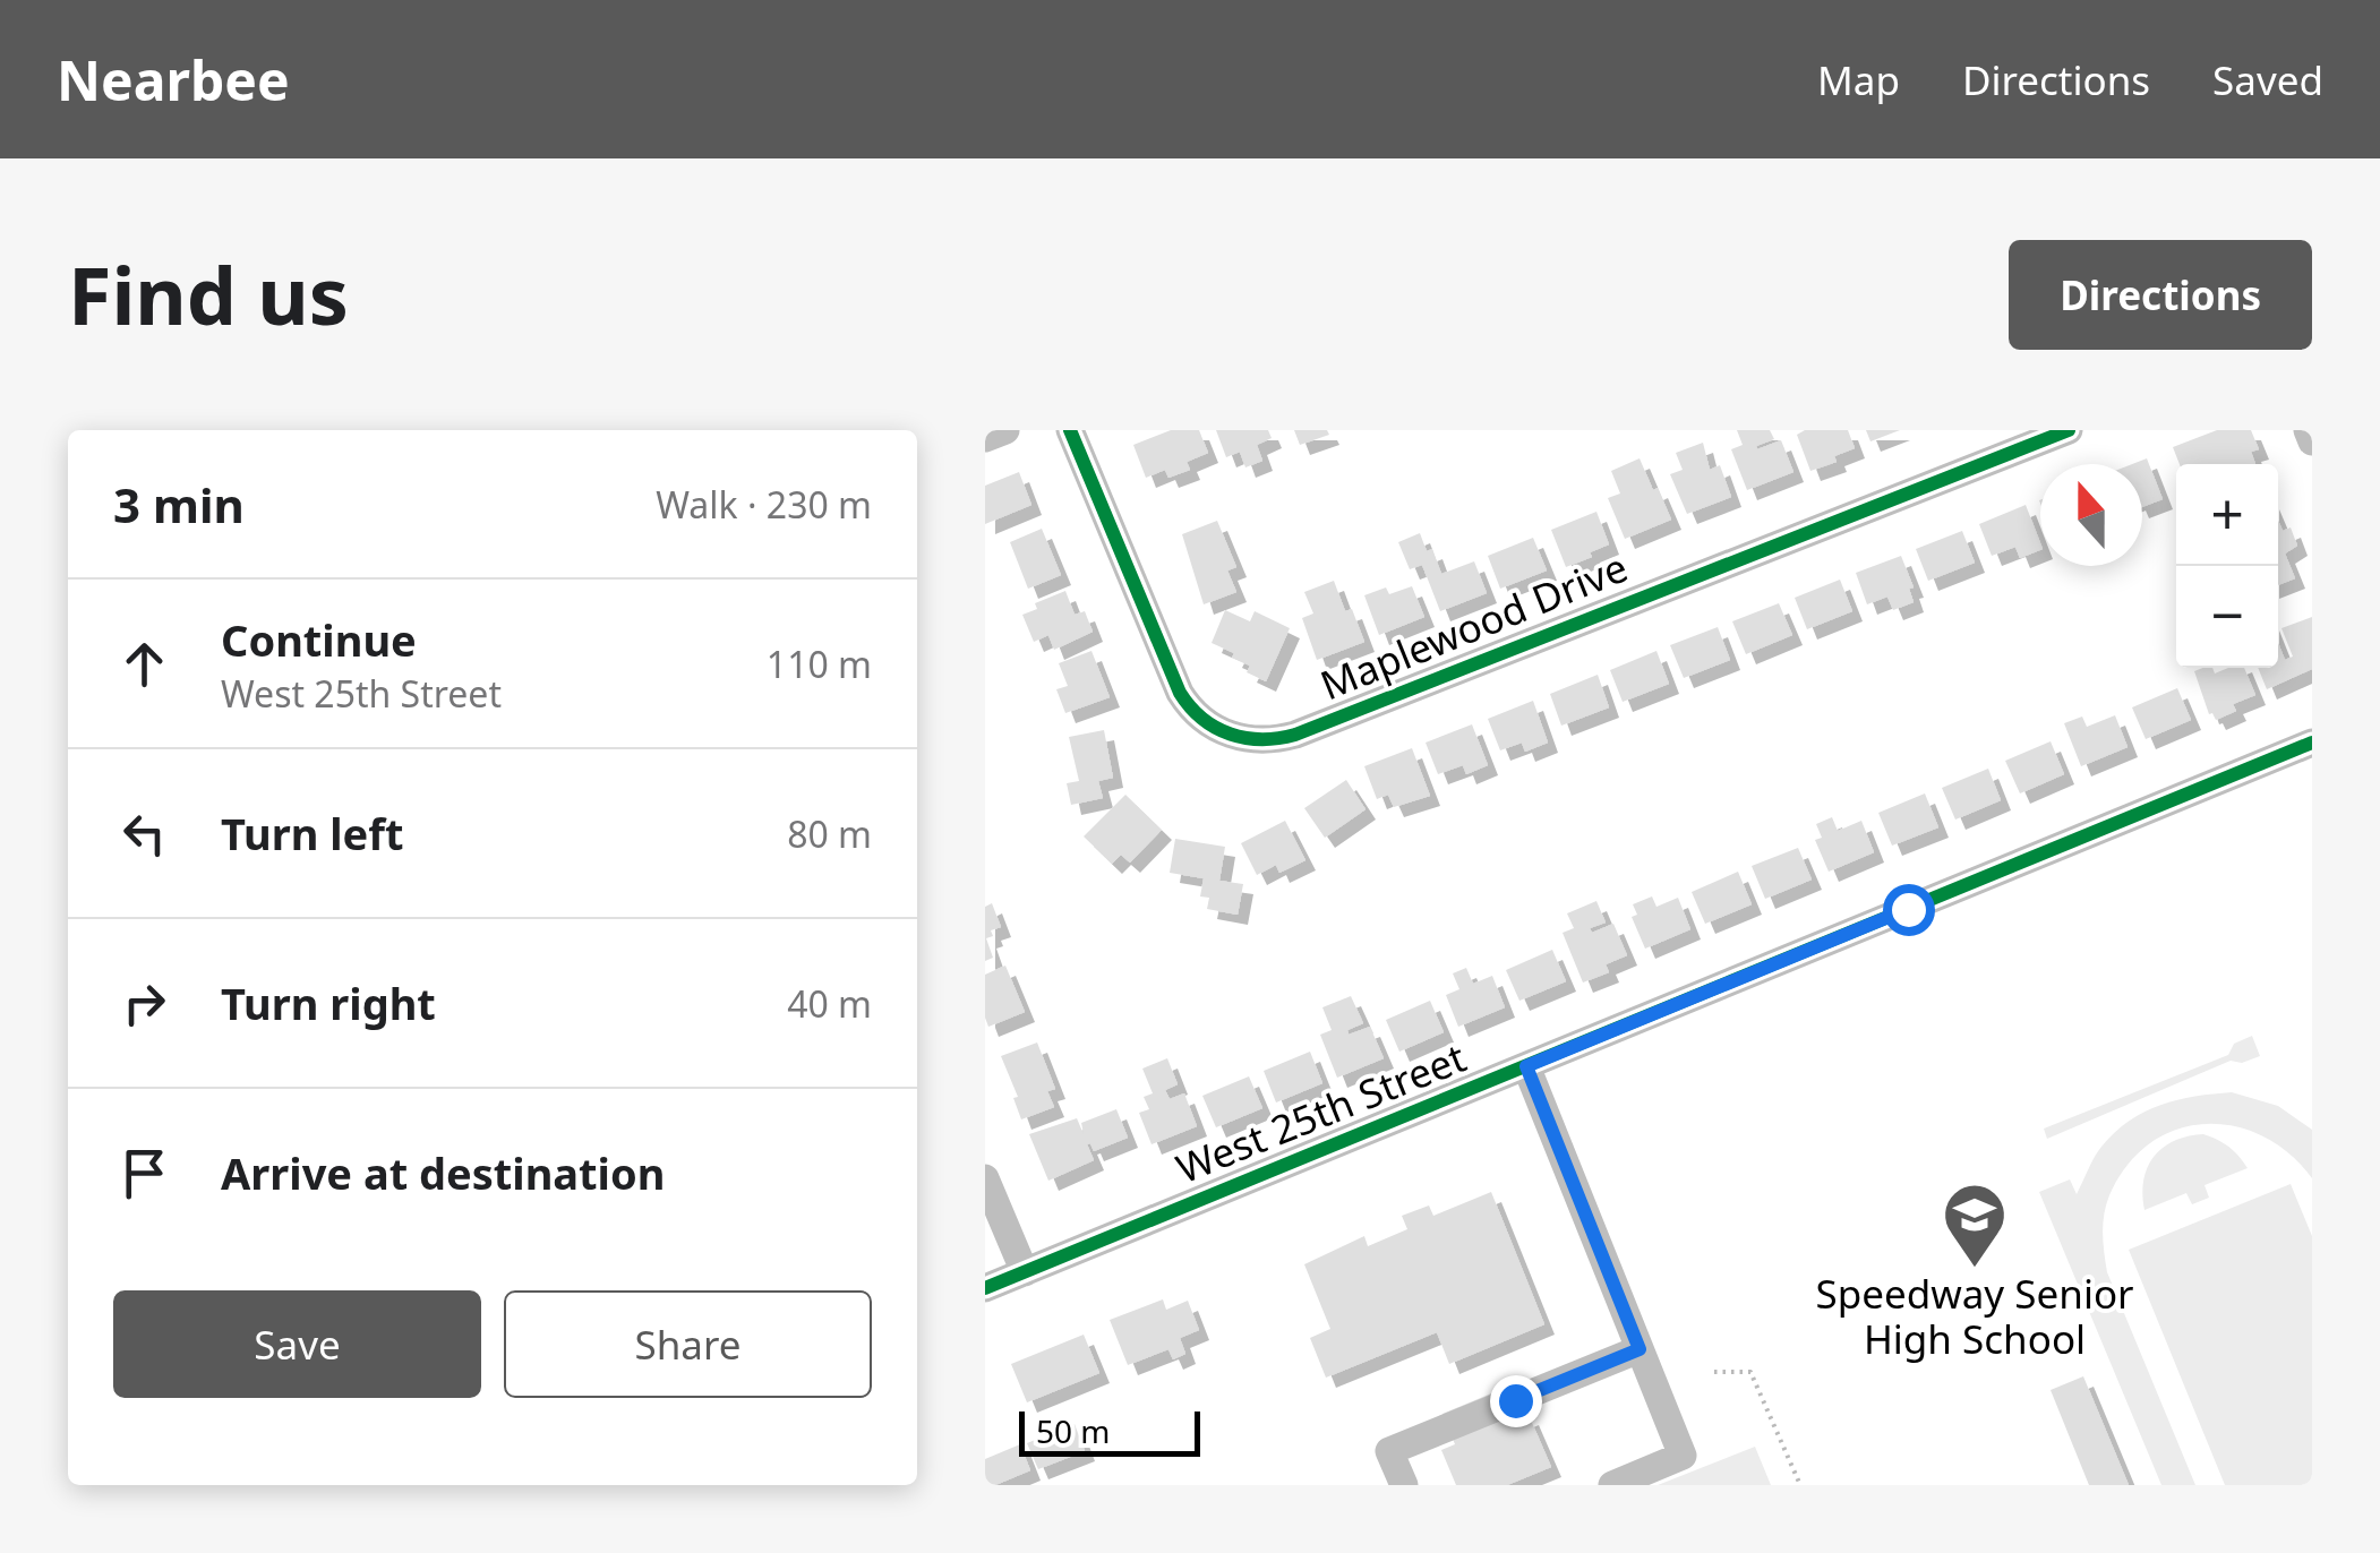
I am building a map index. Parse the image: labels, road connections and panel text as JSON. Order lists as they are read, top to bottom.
{
  "streets": {
    "street": ["Maplewood Drive", "West 25th Street"]
  },
  "places": {
    "school or university": ["Speedway Senior High School"]
  },
  "scale_bar": "50 m",
  "north": "top",
  "page": {
    "header": "Nearbee",
    "nav": ["Map", "Directions", "Saved"],
    "title": "Find us",
    "buttons": [
      "Directions",
      ["Save", "Share"]
    ],
    "heading": ["3 min", "Walk · 230 m"],
    "map_buttons": ["+", "−"],
    "list": [
      ["Continue", "West 25th Street", "110 m"],
      ["Turn left", "80 m"],
      ["Turn right", "40 m"],
      "Arrive at destination"
    ],
    "scale": "50 m"
  }
}
